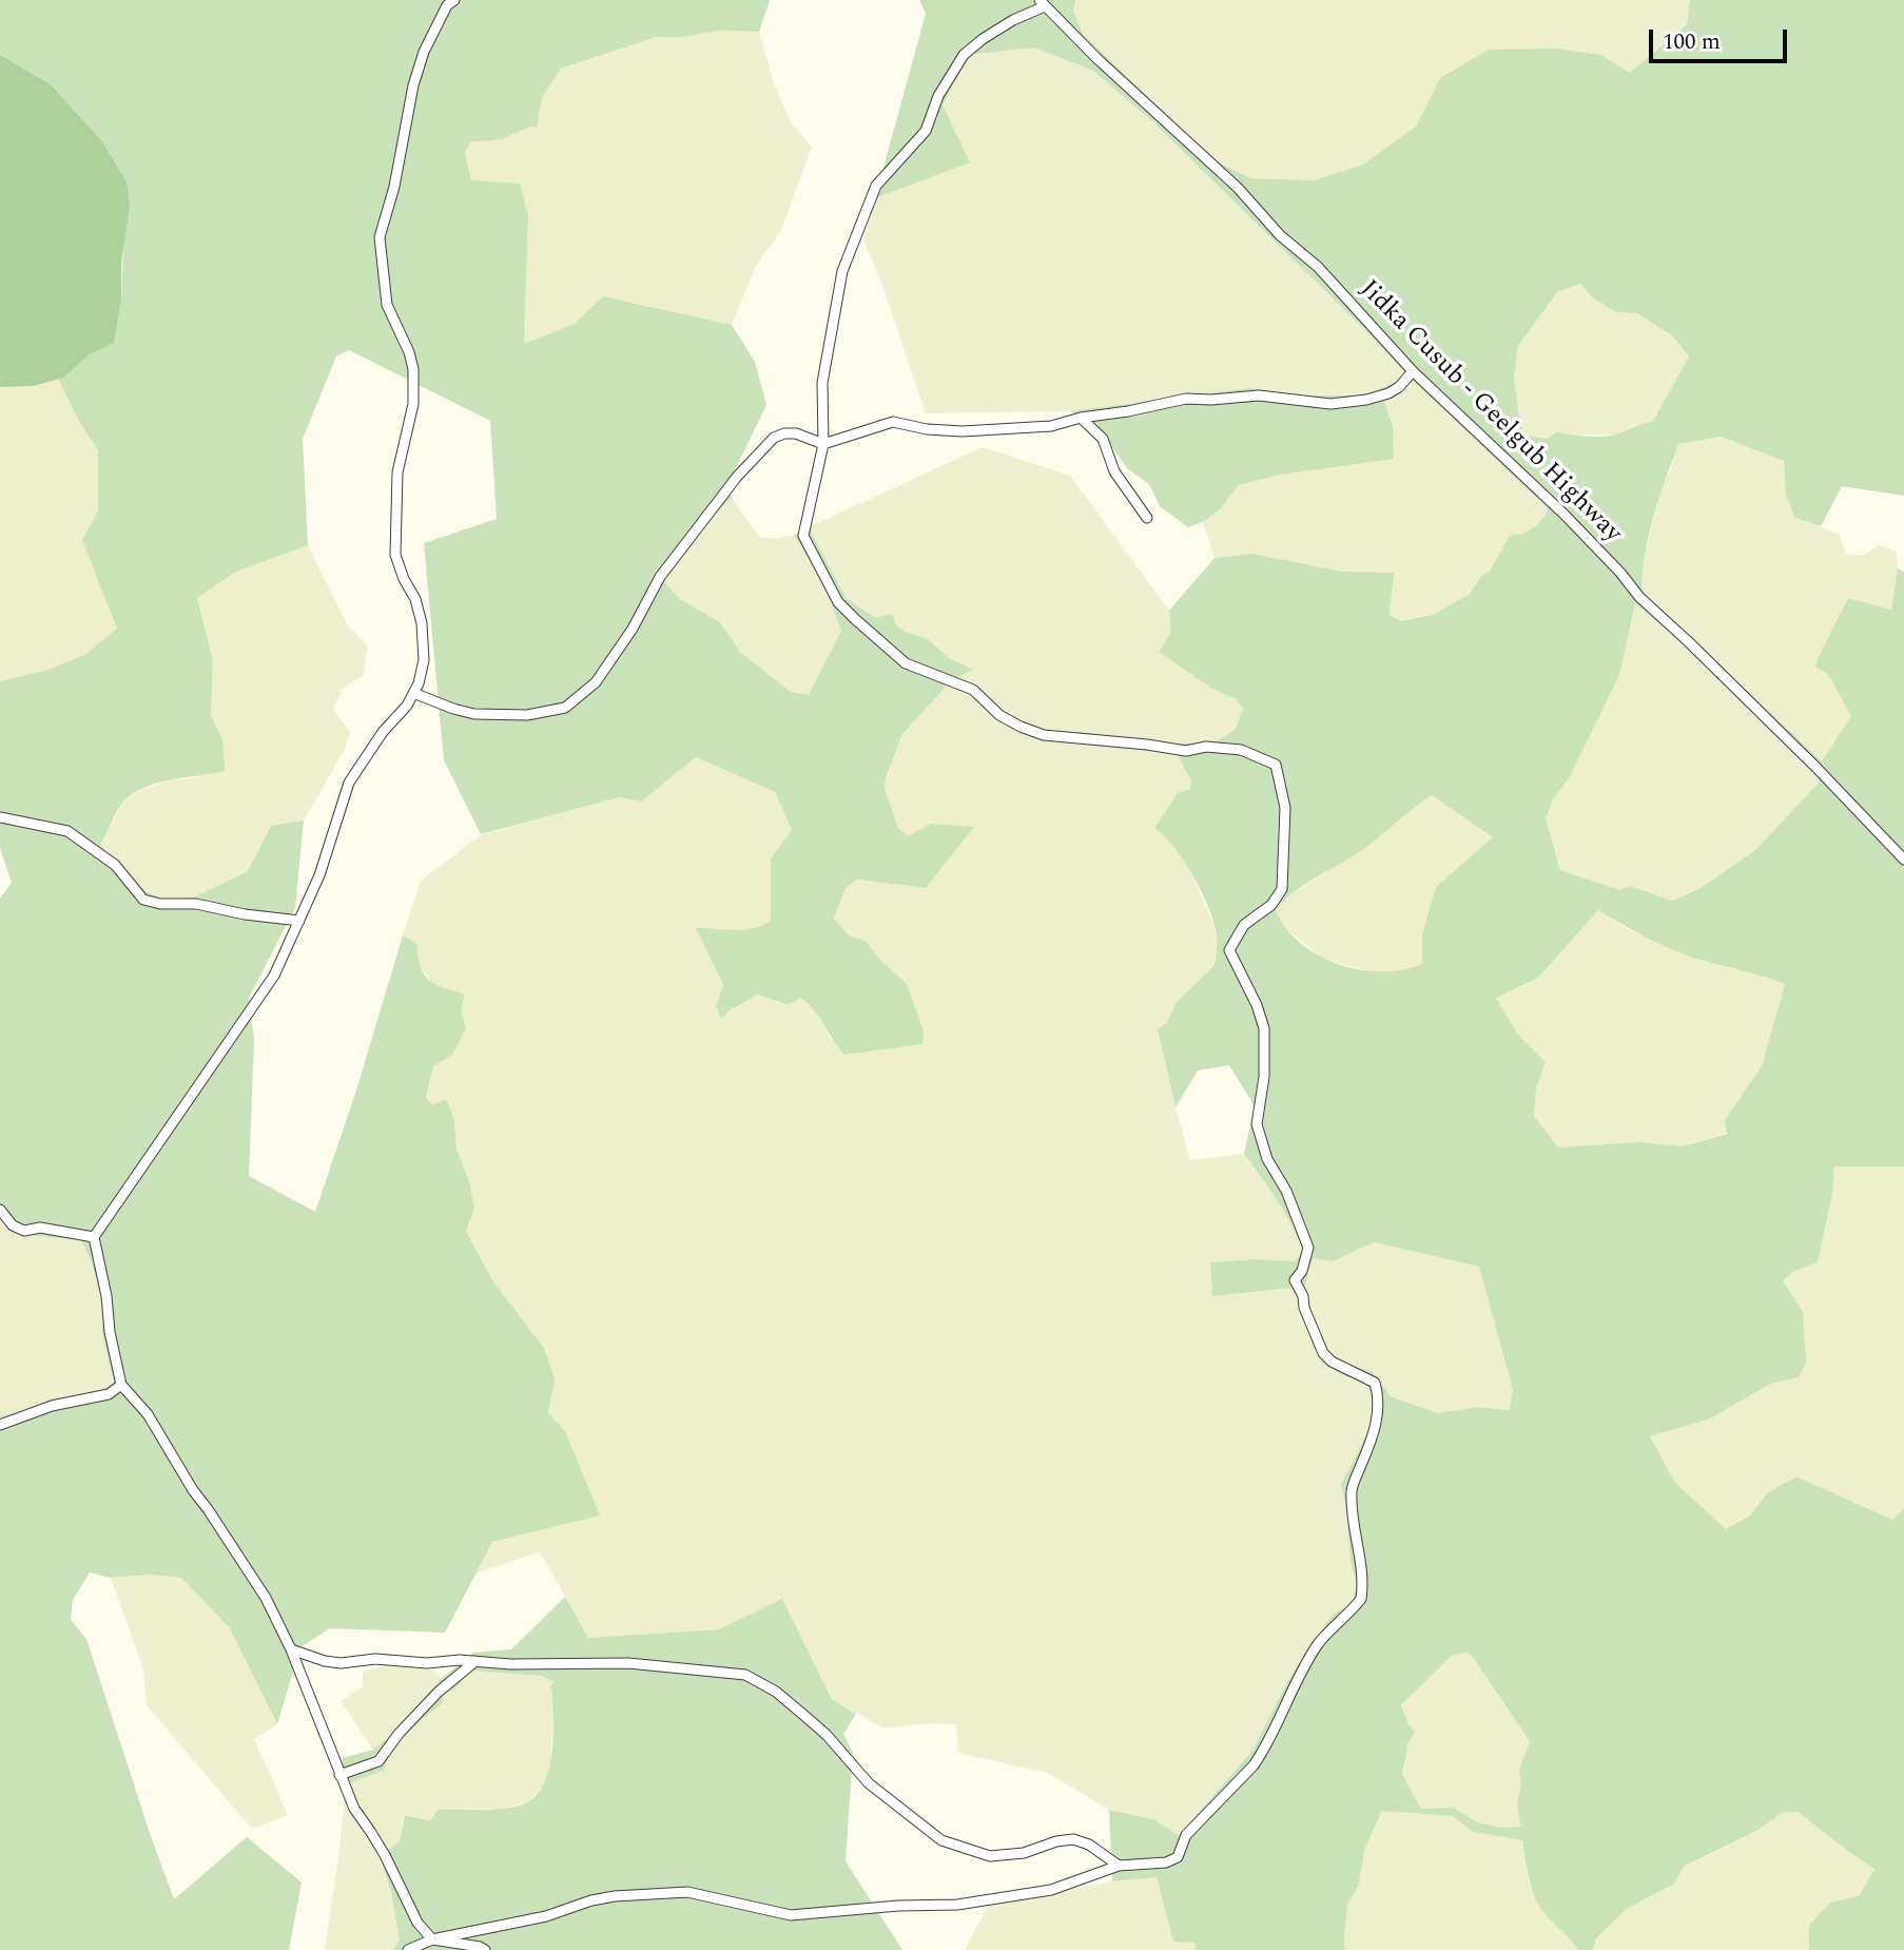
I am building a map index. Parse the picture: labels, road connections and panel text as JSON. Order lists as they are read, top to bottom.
{
  "streets": {
    "street": ["Jidka Cusub - Geelgub Highway"]
  },
  "scale_bar": "100 m"
}
